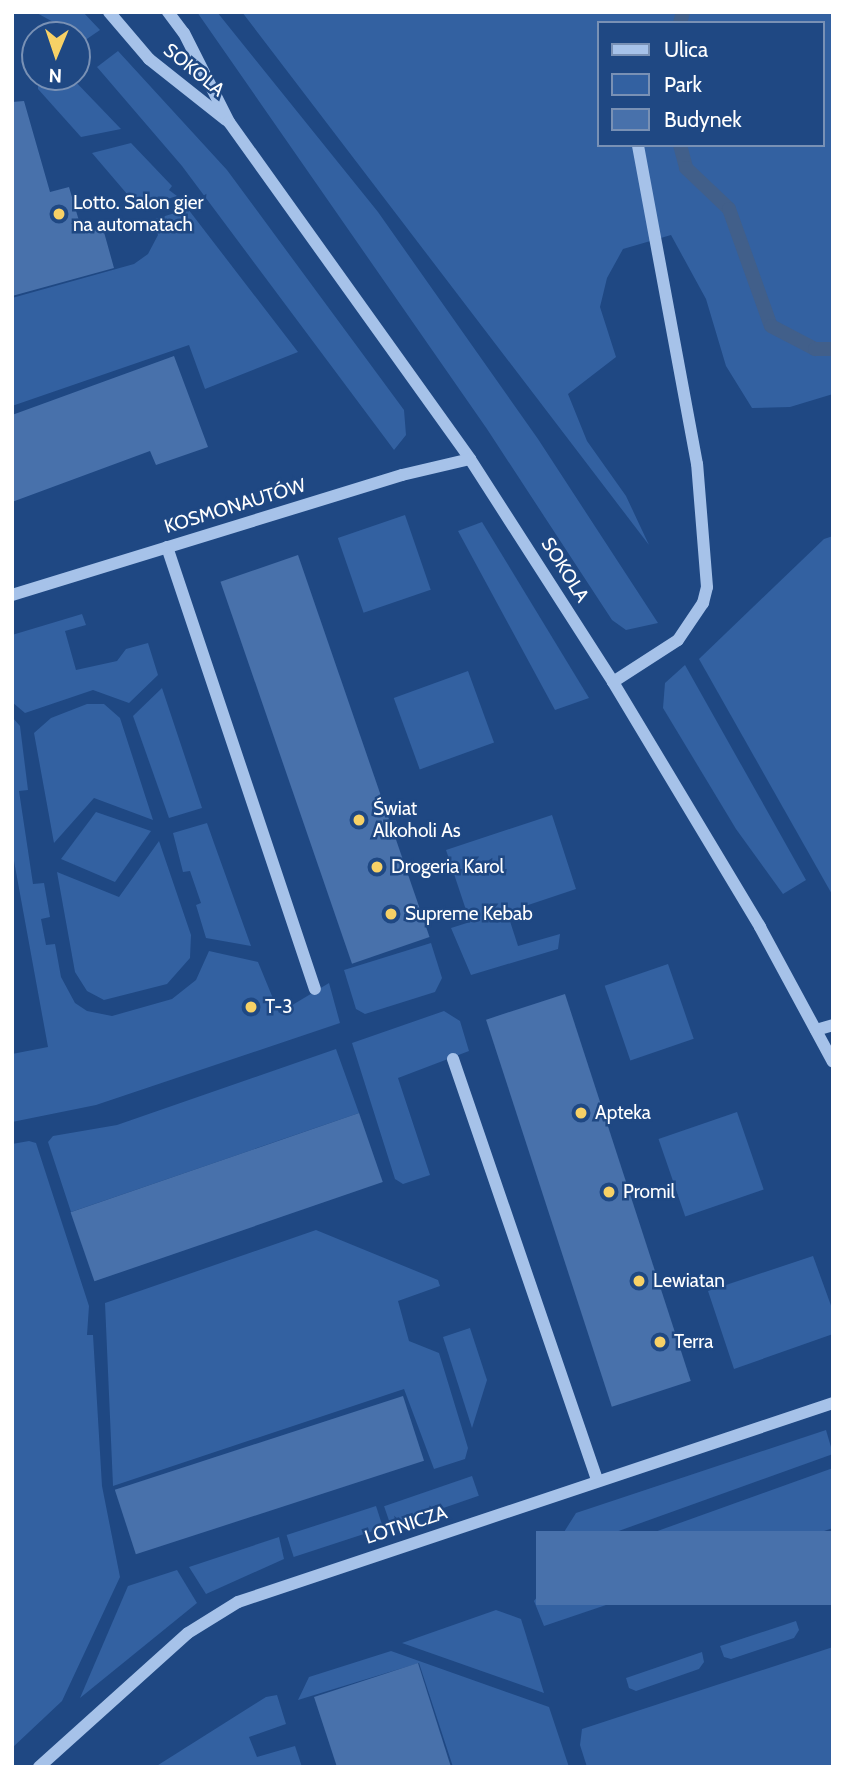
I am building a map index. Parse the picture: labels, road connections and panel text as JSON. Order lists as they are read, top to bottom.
{
  "streets": {
    "street": ["SOKOLA", "KOSMONAUTÓW", "LOTNICZA"]
  },
  "crossings": [
    ["SOKOLA", "KOSMONAUTÓW"]
  ],
  "places": [
    "Lotto. Salon gier na automatach",
    "Świat Alkoholi As",
    "Drogeria Karol",
    "Supreme Kebab",
    "T-3",
    "Apteka",
    "Promil",
    "Lewiatan",
    "Terra"
  ],
  "legend": ["Ulica", "Park", "Budynek"],
  "north": "bottom"
}
